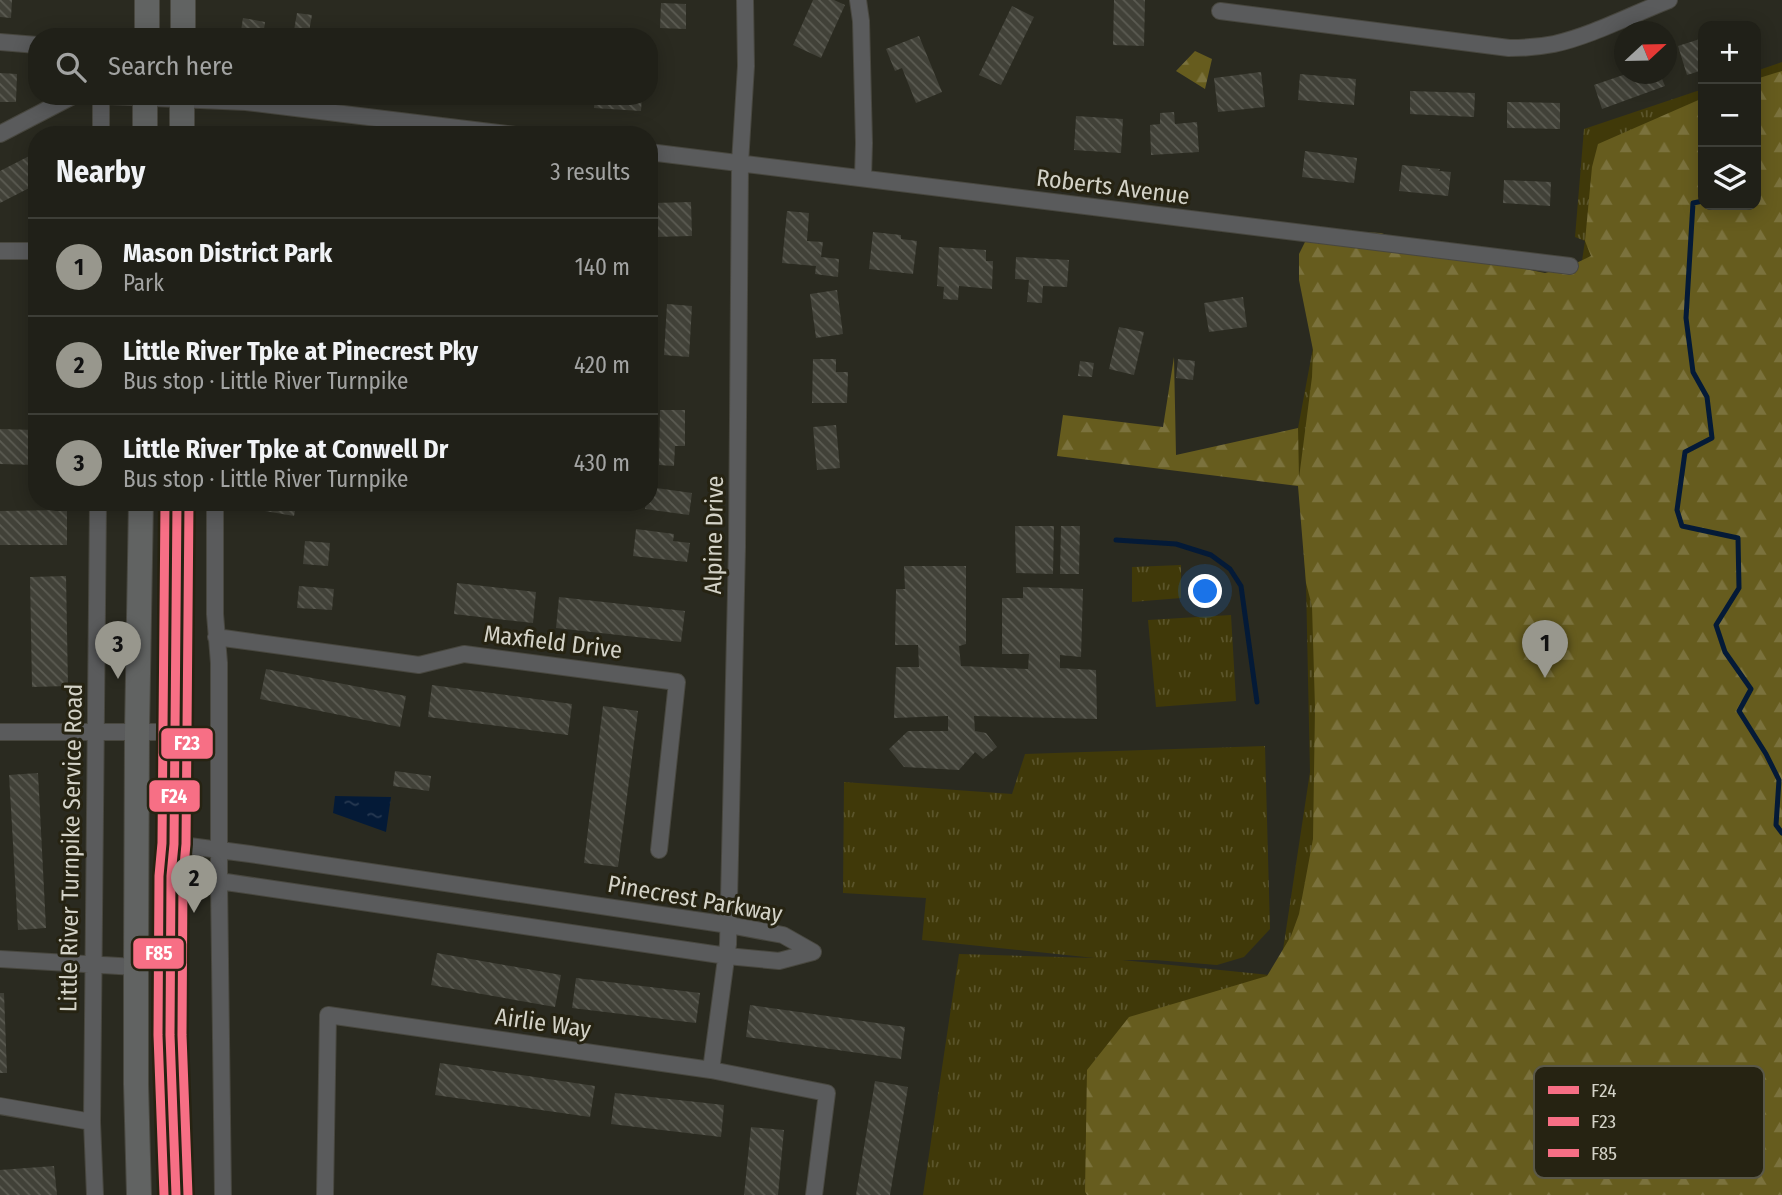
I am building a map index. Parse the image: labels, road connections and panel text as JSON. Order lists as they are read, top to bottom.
{
  "streets": {
    "street": [
      "Roberts Avenue",
      "Alpine Drive",
      "Maxfield Drive",
      "Little River Turnpike Service Road",
      "Pinecrest Parkway",
      "Airlie Way"
    ]
  },
  "crossings": [
    ["Roberts Avenue", "Alpine Drive"],
    ["Alpine Drive", "Pinecrest Parkway"],
    ["Alpine Drive", "Airlie Way"]
  ],
  "lines": ["transit line F24", "transit line F23", "transit line F85"],
  "legend": ["F24", "F23", "F85"],
  "north": "right",
  "page": {
    "map_buttons": ["+", "−"],
    "search": "Search here",
    "heading": ["Nearby", "3 results"],
    "list": [
      {
        "mark": "1",
        "name": "Mason District Park",
        "note": "Park",
        "value": "140 m"
      },
      {
        "mark": "2",
        "name": "Little River Tpke at Pinecrest Pky",
        "note": "Bus stop · Little River Turnpike",
        "value": "420 m"
      },
      {
        "mark": "3",
        "name": "Little River Tpke at Conwell Dr",
        "note": "Bus stop · Little River Turnpike",
        "value": "430 m"
      }
    ],
    "pins": ["1", "3", "2"]
  }
}
